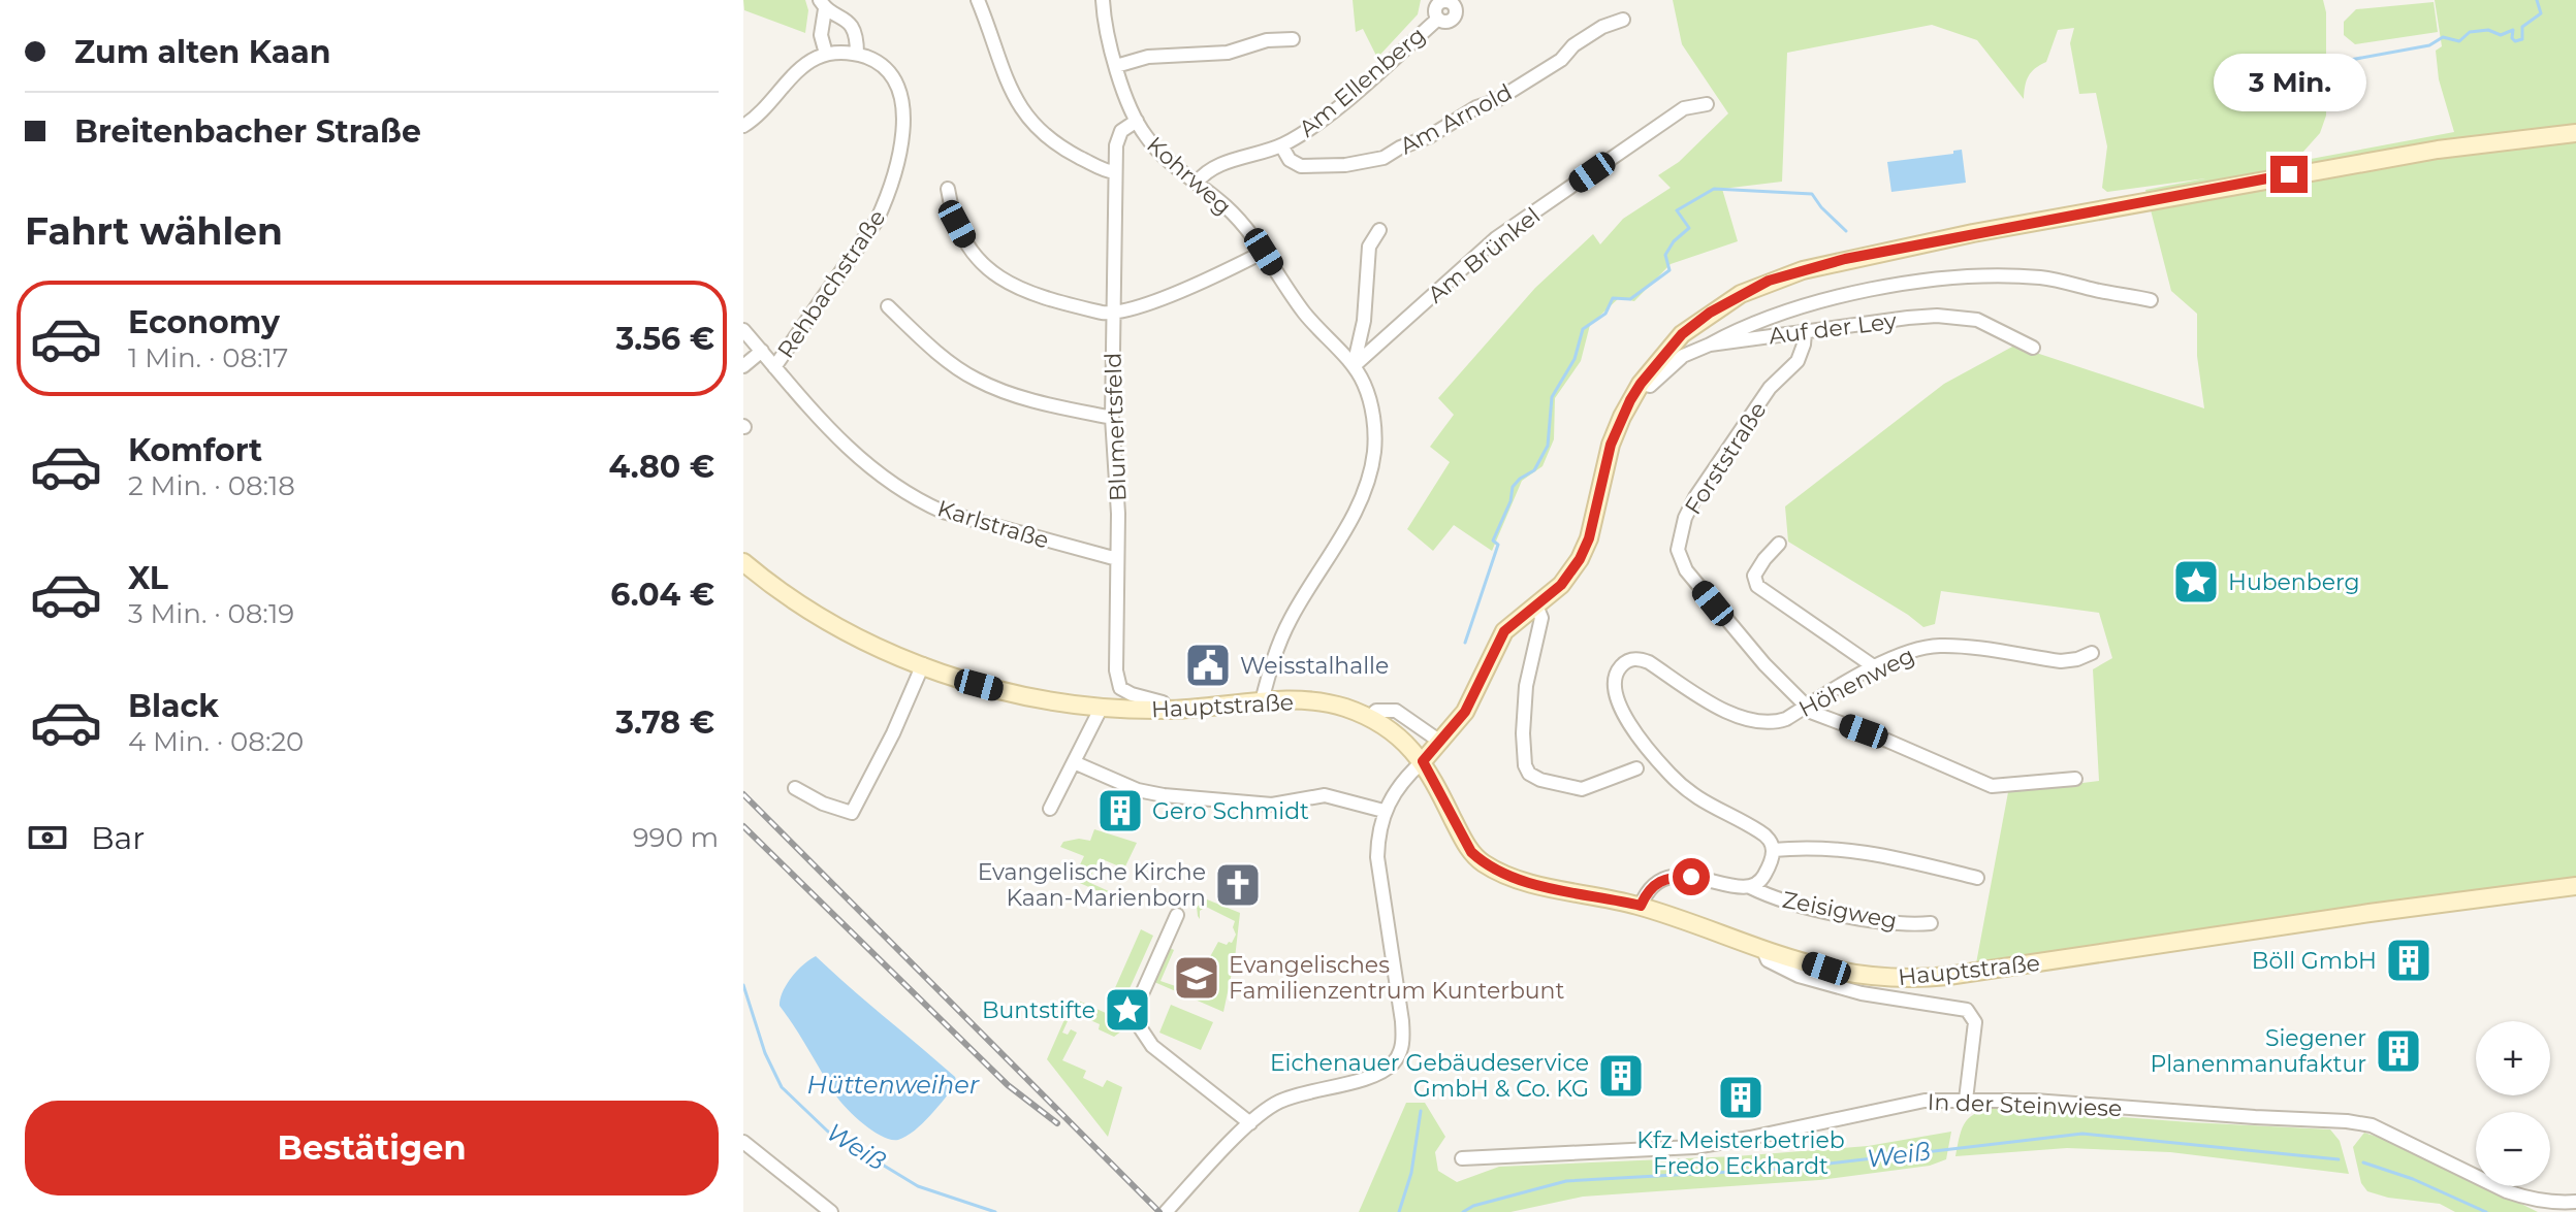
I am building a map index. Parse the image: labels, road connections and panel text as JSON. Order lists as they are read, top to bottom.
{
  "streets": {
    "main road": ["Hauptstraße"],
    "street": [
      "Am Ellenberg",
      "Am Arnold",
      "Kohrweg",
      "Am Brünkel",
      "Rehbachstraße",
      "Auf der Ley",
      "Blumertsfeld",
      "Forststraße",
      "Karlstraße",
      "Höhenweg",
      "Zeisigweg",
      "In der Steinwiese"
    ]
  },
  "crossings": [
    ["Am Ellenberg", "Am Arnold"],
    ["Am Ellenberg", "Kohrweg"],
    ["Kohrweg", "Am Brünkel"],
    ["Kohrweg", "Blumertsfeld"],
    ["Kohrweg", "Hauptstraße"],
    ["Rehbachstraße", "Karlstraße"],
    ["Auf der Ley", "Forststraße"],
    ["Blumertsfeld", "Karlstraße"],
    ["Blumertsfeld", "Hauptstraße"],
    ["Forststraße", "Höhenweg"]
  ],
  "water": ["Hüttenweiher", "Weiß"],
  "places": {
    "place": ["Hubenberg", "Buntstifte"],
    "public building": ["Weisstalhalle"],
    "building": [
      "Gero Schmidt",
      "Böll GmbH",
      "Siegener Planenmanufaktur",
      "Eichenauer Gebäudeservice GmbH & Co. KG",
      "Kfz Meisterbetrieb Fredo Eckhardt"
    ],
    "church": ["Evangelische Kirche Kaan-Marienborn"],
    "school or university": ["Evangelisches Familienzentrum Kunterbunt"]
  },
  "page": {
    "banner": ["Zum alten Kaan", "Breitenbacher Straße"],
    "bubble": "3 Min.",
    "heading": "Fahrt wählen",
    "list": [
      {
        "name": "Economy",
        "note": "1 Min. · 08:17",
        "value": "3.56 €"
      },
      {
        "name": "Komfort",
        "note": "2 Min. · 08:18",
        "value": "4.80 €"
      },
      {
        "name": "XL",
        "note": "3 Min. · 08:19",
        "value": "6.04 €"
      },
      {
        "name": "Black",
        "note": "4 Min. · 08:20",
        "value": "3.78 €"
      }
    ],
    "pay": ["Bar", "990 m"],
    "map_buttons": ["+", "−"],
    "buttons": "Bestätigen"
  }
}
